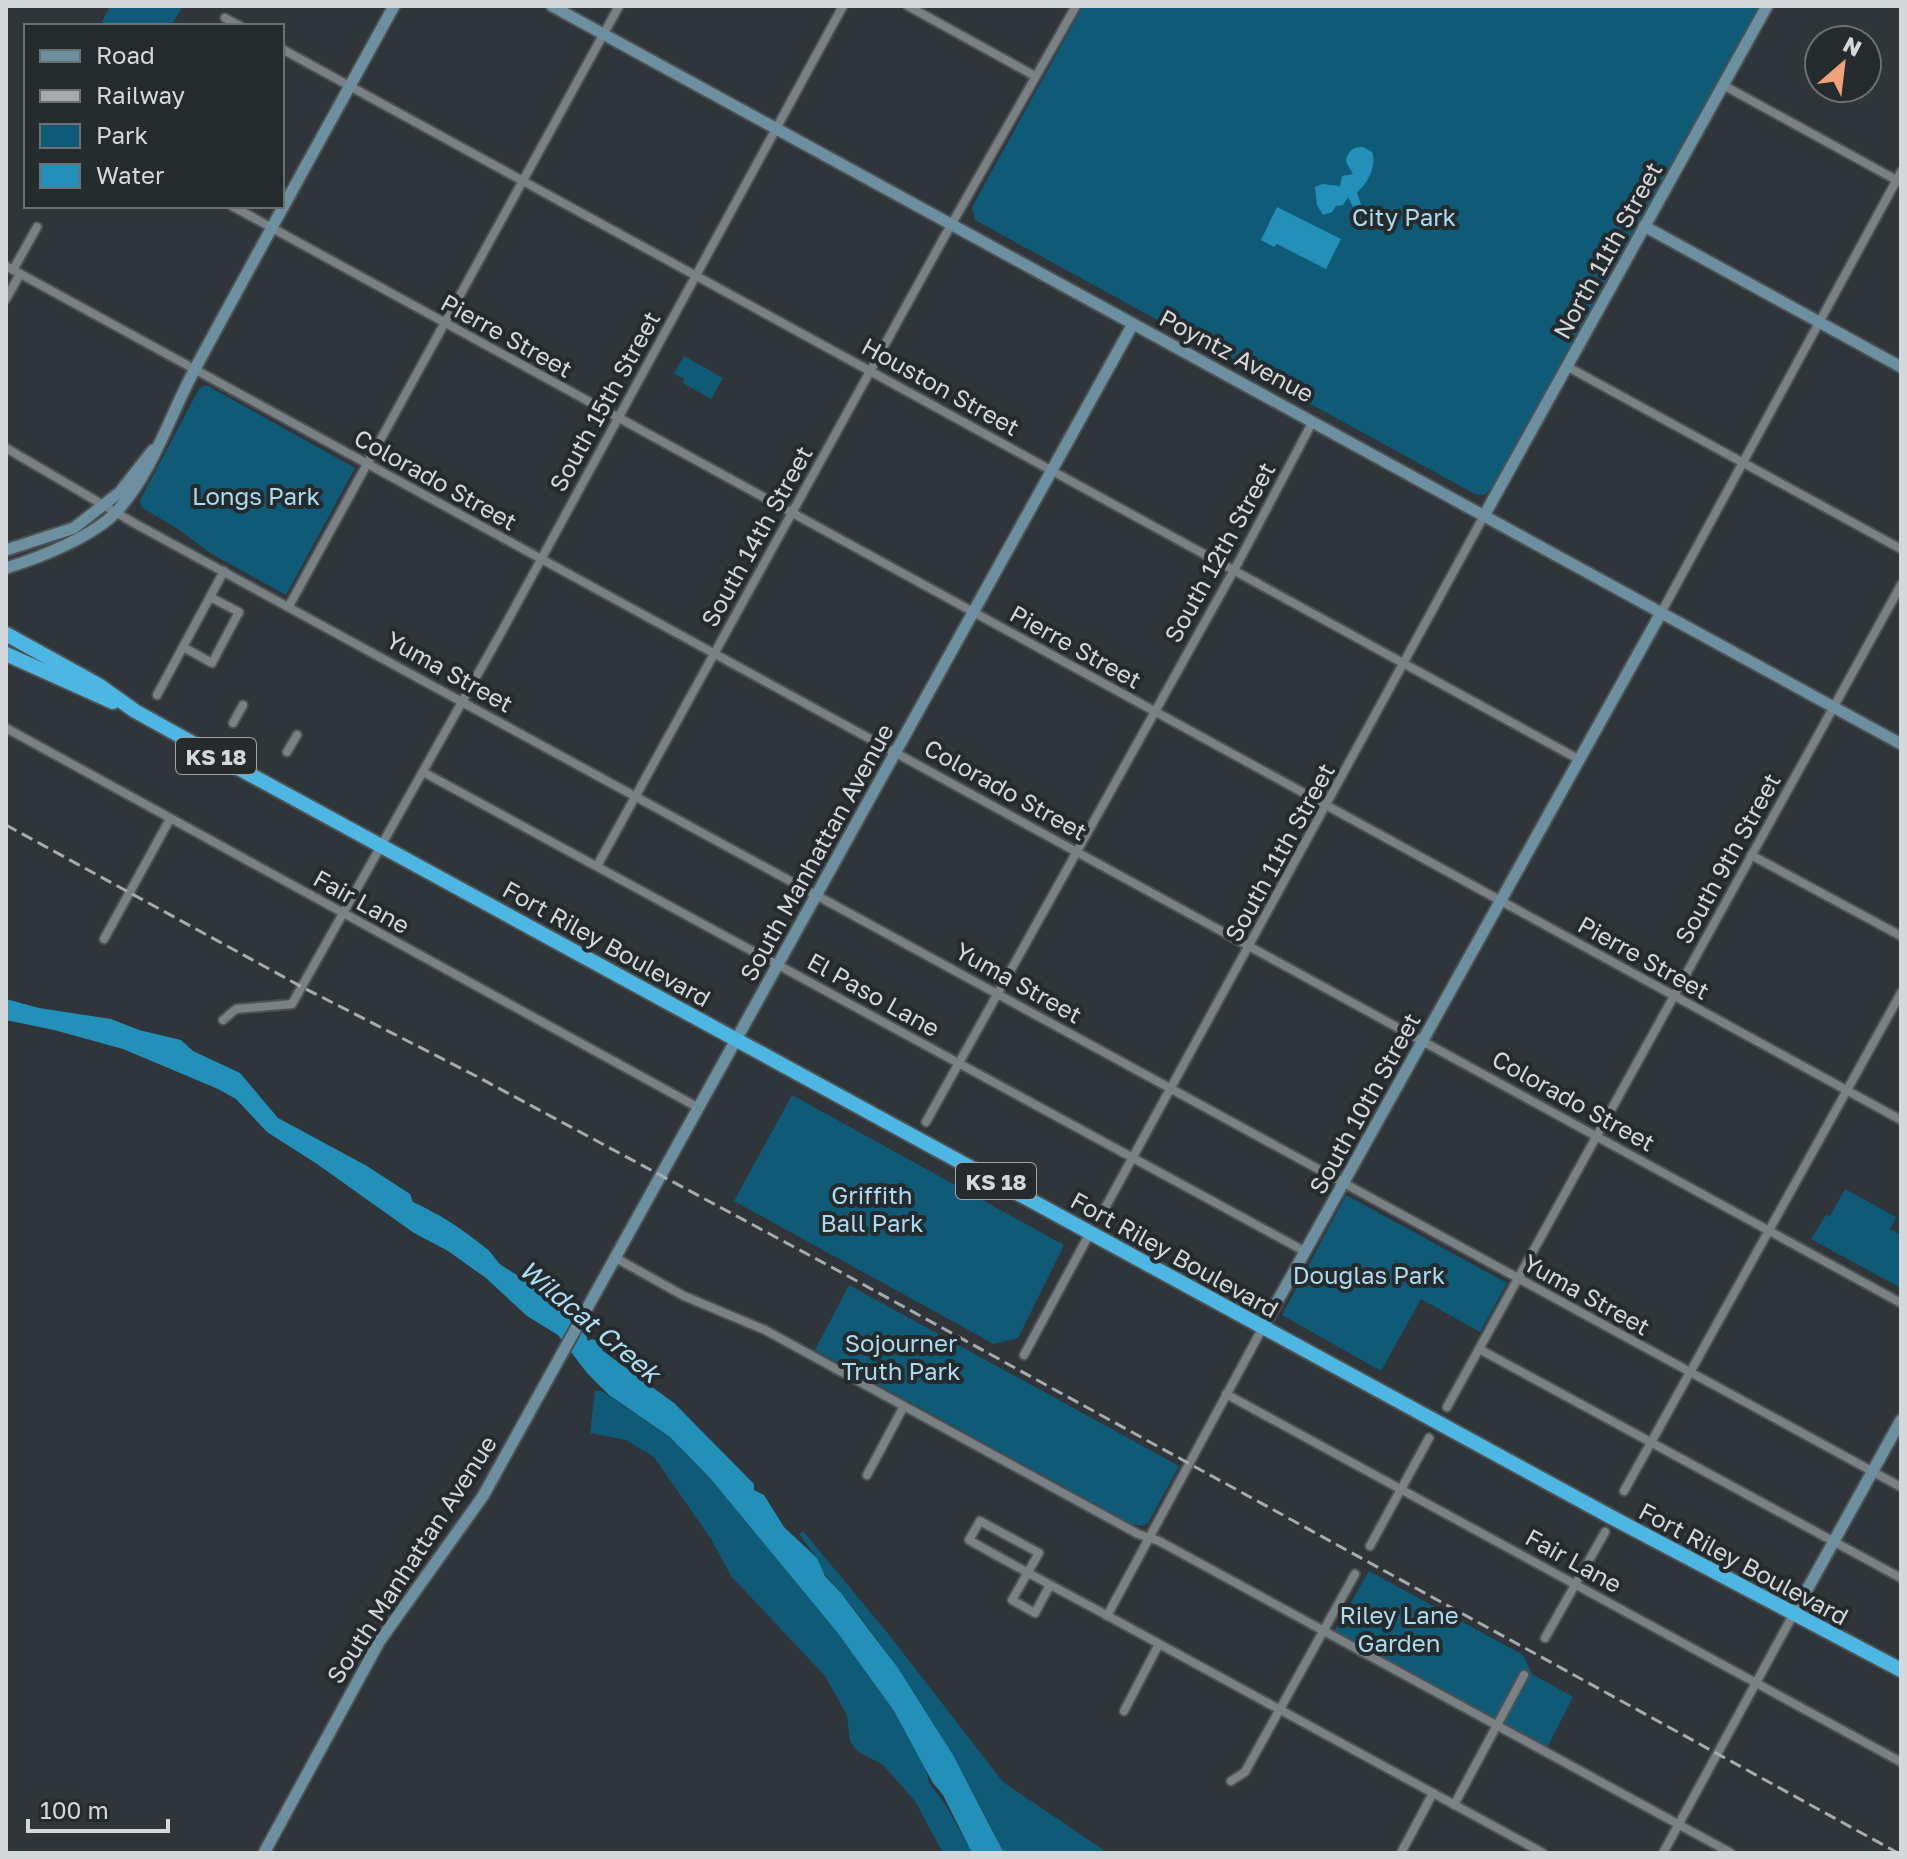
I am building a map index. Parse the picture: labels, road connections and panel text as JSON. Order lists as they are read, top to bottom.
{
  "streets": {
    "highway": ["KS 18", "Fort Riley Boulevard"],
    "street": [
      "North 11th Street",
      "Pierre Street",
      "Poyntz Avenue",
      "Houston Street",
      "South 15th Street",
      "Colorado Street",
      "South 14th Street",
      "South 12th Street",
      "Yuma Street",
      "South Manhattan Avenue",
      "South 11th Street",
      "South 9th Street",
      "Fair Lane",
      "El Paso Lane",
      "South 10th Street"
    ]
  },
  "crossings": [
    ["North 11th Street", "Poyntz Avenue"],
    ["North 11th Street", "South 11th Street"],
    ["Pierre Street", "South 15th Street"],
    ["Pierre Street", "South 14th Street"],
    ["Pierre Street", "South 12th Street"],
    ["Pierre Street", "South Manhattan Avenue"],
    ["Pierre Street", "South 11th Street"],
    ["Pierre Street", "South 9th Street"],
    ["Pierre Street", "South 10th Street"],
    ["Poyntz Avenue", "South 15th Street"],
    ["Poyntz Avenue", "South 14th Street"],
    ["Poyntz Avenue", "South 12th Street"],
    ["Poyntz Avenue", "South Manhattan Avenue"],
    ["Poyntz Avenue", "South 11th Street"],
    ["Poyntz Avenue", "South 9th Street"],
    ["Poyntz Avenue", "South 10th Street"],
    ["Houston Street", "South 15th Street"],
    ["Houston Street", "South 14th Street"],
    ["Houston Street", "South 12th Street"],
    ["Houston Street", "South Manhattan Avenue"],
    ["Houston Street", "South 11th Street"],
    ["Houston Street", "South 10th Street"],
    ["South 15th Street", "Colorado Street"],
    ["South 15th Street", "Yuma Street"],
    ["South 15th Street", "Fair Lane"],
    ["South 15th Street", "Fort Riley Boulevard"],
    ["South 15th Street", "El Paso Lane"],
    ["Colorado Street", "South 14th Street"],
    ["Colorado Street", "South 12th Street"],
    ["Colorado Street", "South Manhattan Avenue"],
    ["Colorado Street", "South 11th Street"],
    ["Colorado Street", "South 9th Street"],
    ["Colorado Street", "South 10th Street"],
    ["South 14th Street", "Yuma Street"],
    ["South 14th Street", "El Paso Lane"],
    ["South 12th Street", "Yuma Street"],
    ["South 12th Street", "El Paso Lane"],
    ["Yuma Street", "South Manhattan Avenue"],
    ["Yuma Street", "South 11th Street"],
    ["Yuma Street", "South 9th Street"],
    ["Yuma Street", "South 10th Street"],
    ["South Manhattan Avenue", "Fair Lane"],
    ["South Manhattan Avenue", "Fort Riley Boulevard"],
    ["South Manhattan Avenue", "El Paso Lane"],
    ["South 11th Street", "El Paso Lane"],
    ["Fair Lane", "South 10th Street"],
    ["Fort Riley Boulevard", "South 10th Street"],
    ["El Paso Lane", "South 10th Street"]
  ],
  "water": ["Wildcat Creek"],
  "parks": [
    "City Park",
    "Longs Park",
    "Griffith Ball Park",
    "Douglas Park",
    "Sojourner Truth Park",
    "Riley Lane Garden"
  ],
  "legend": [
    "Road",
    "Railway",
    "Park",
    "Water"
  ],
  "scale_bar": "100 m",
  "north": "top right"
}
